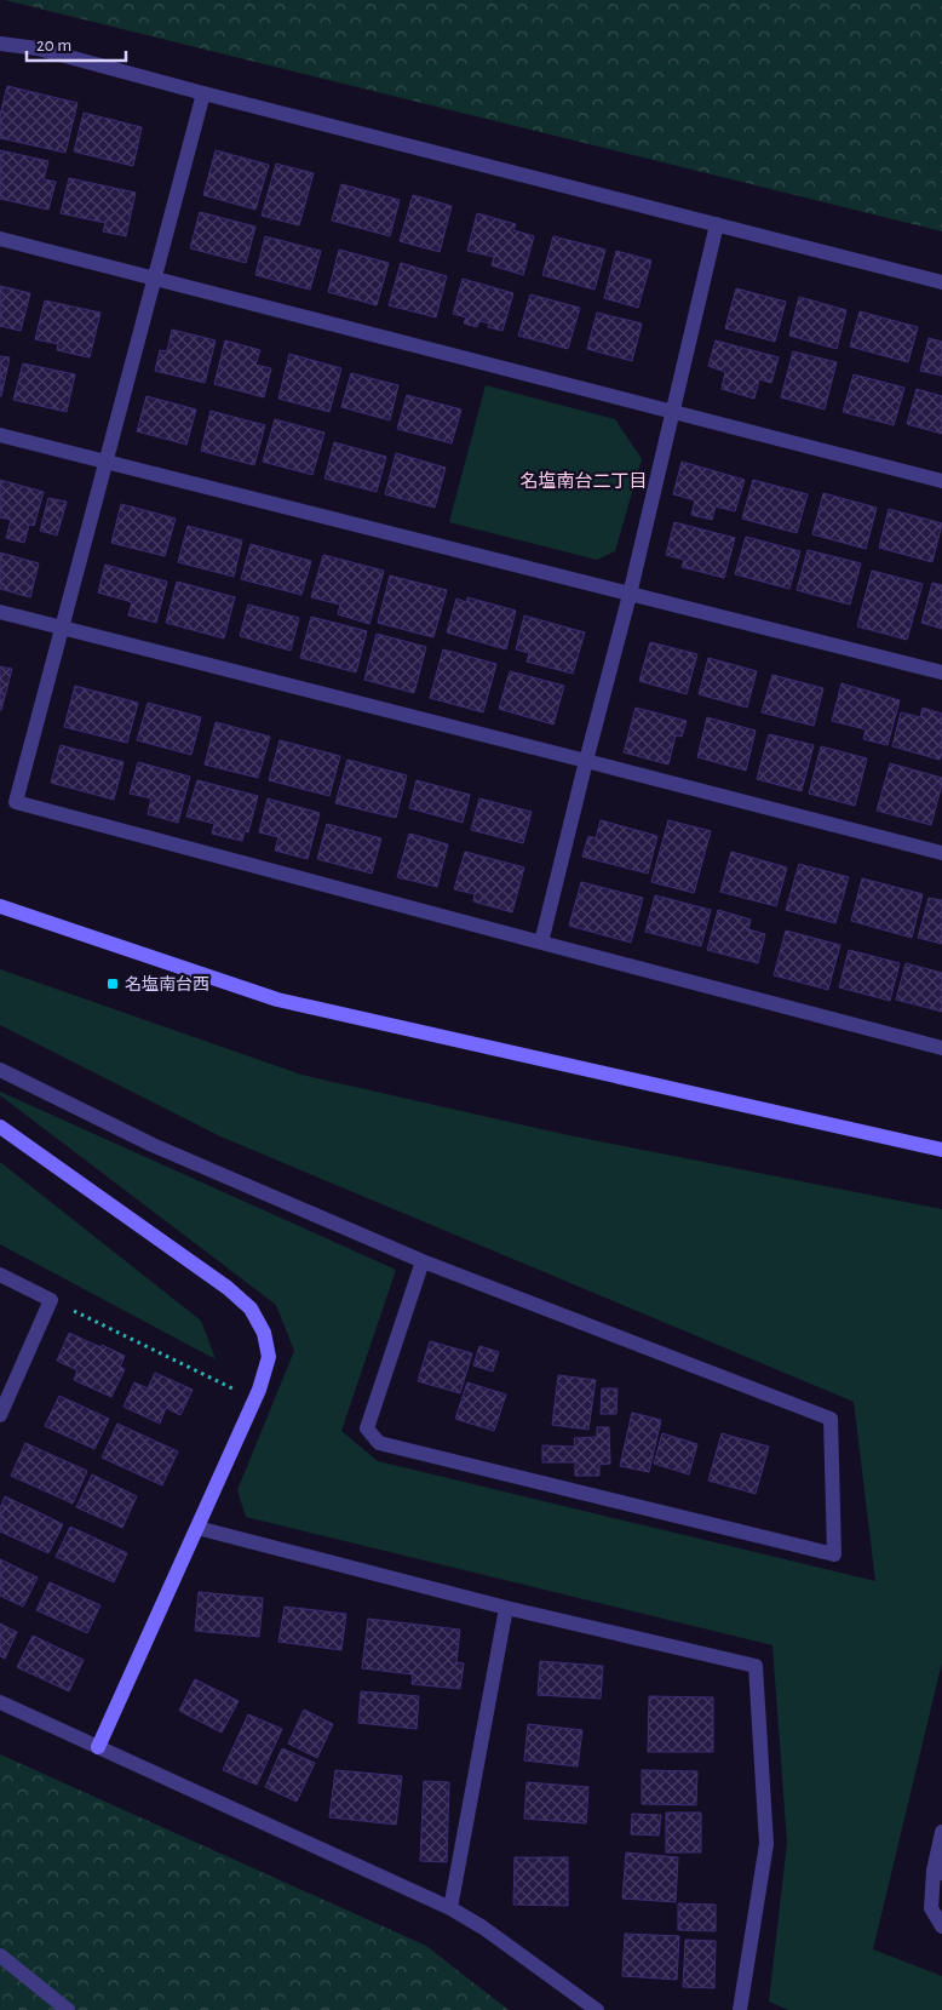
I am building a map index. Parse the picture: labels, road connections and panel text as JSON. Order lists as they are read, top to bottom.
{
  "districts": ["名塩南台二丁目"],
  "places": {
    "transit": ["名塩南台西"]
  },
  "scale_bar": "20 m"
}
